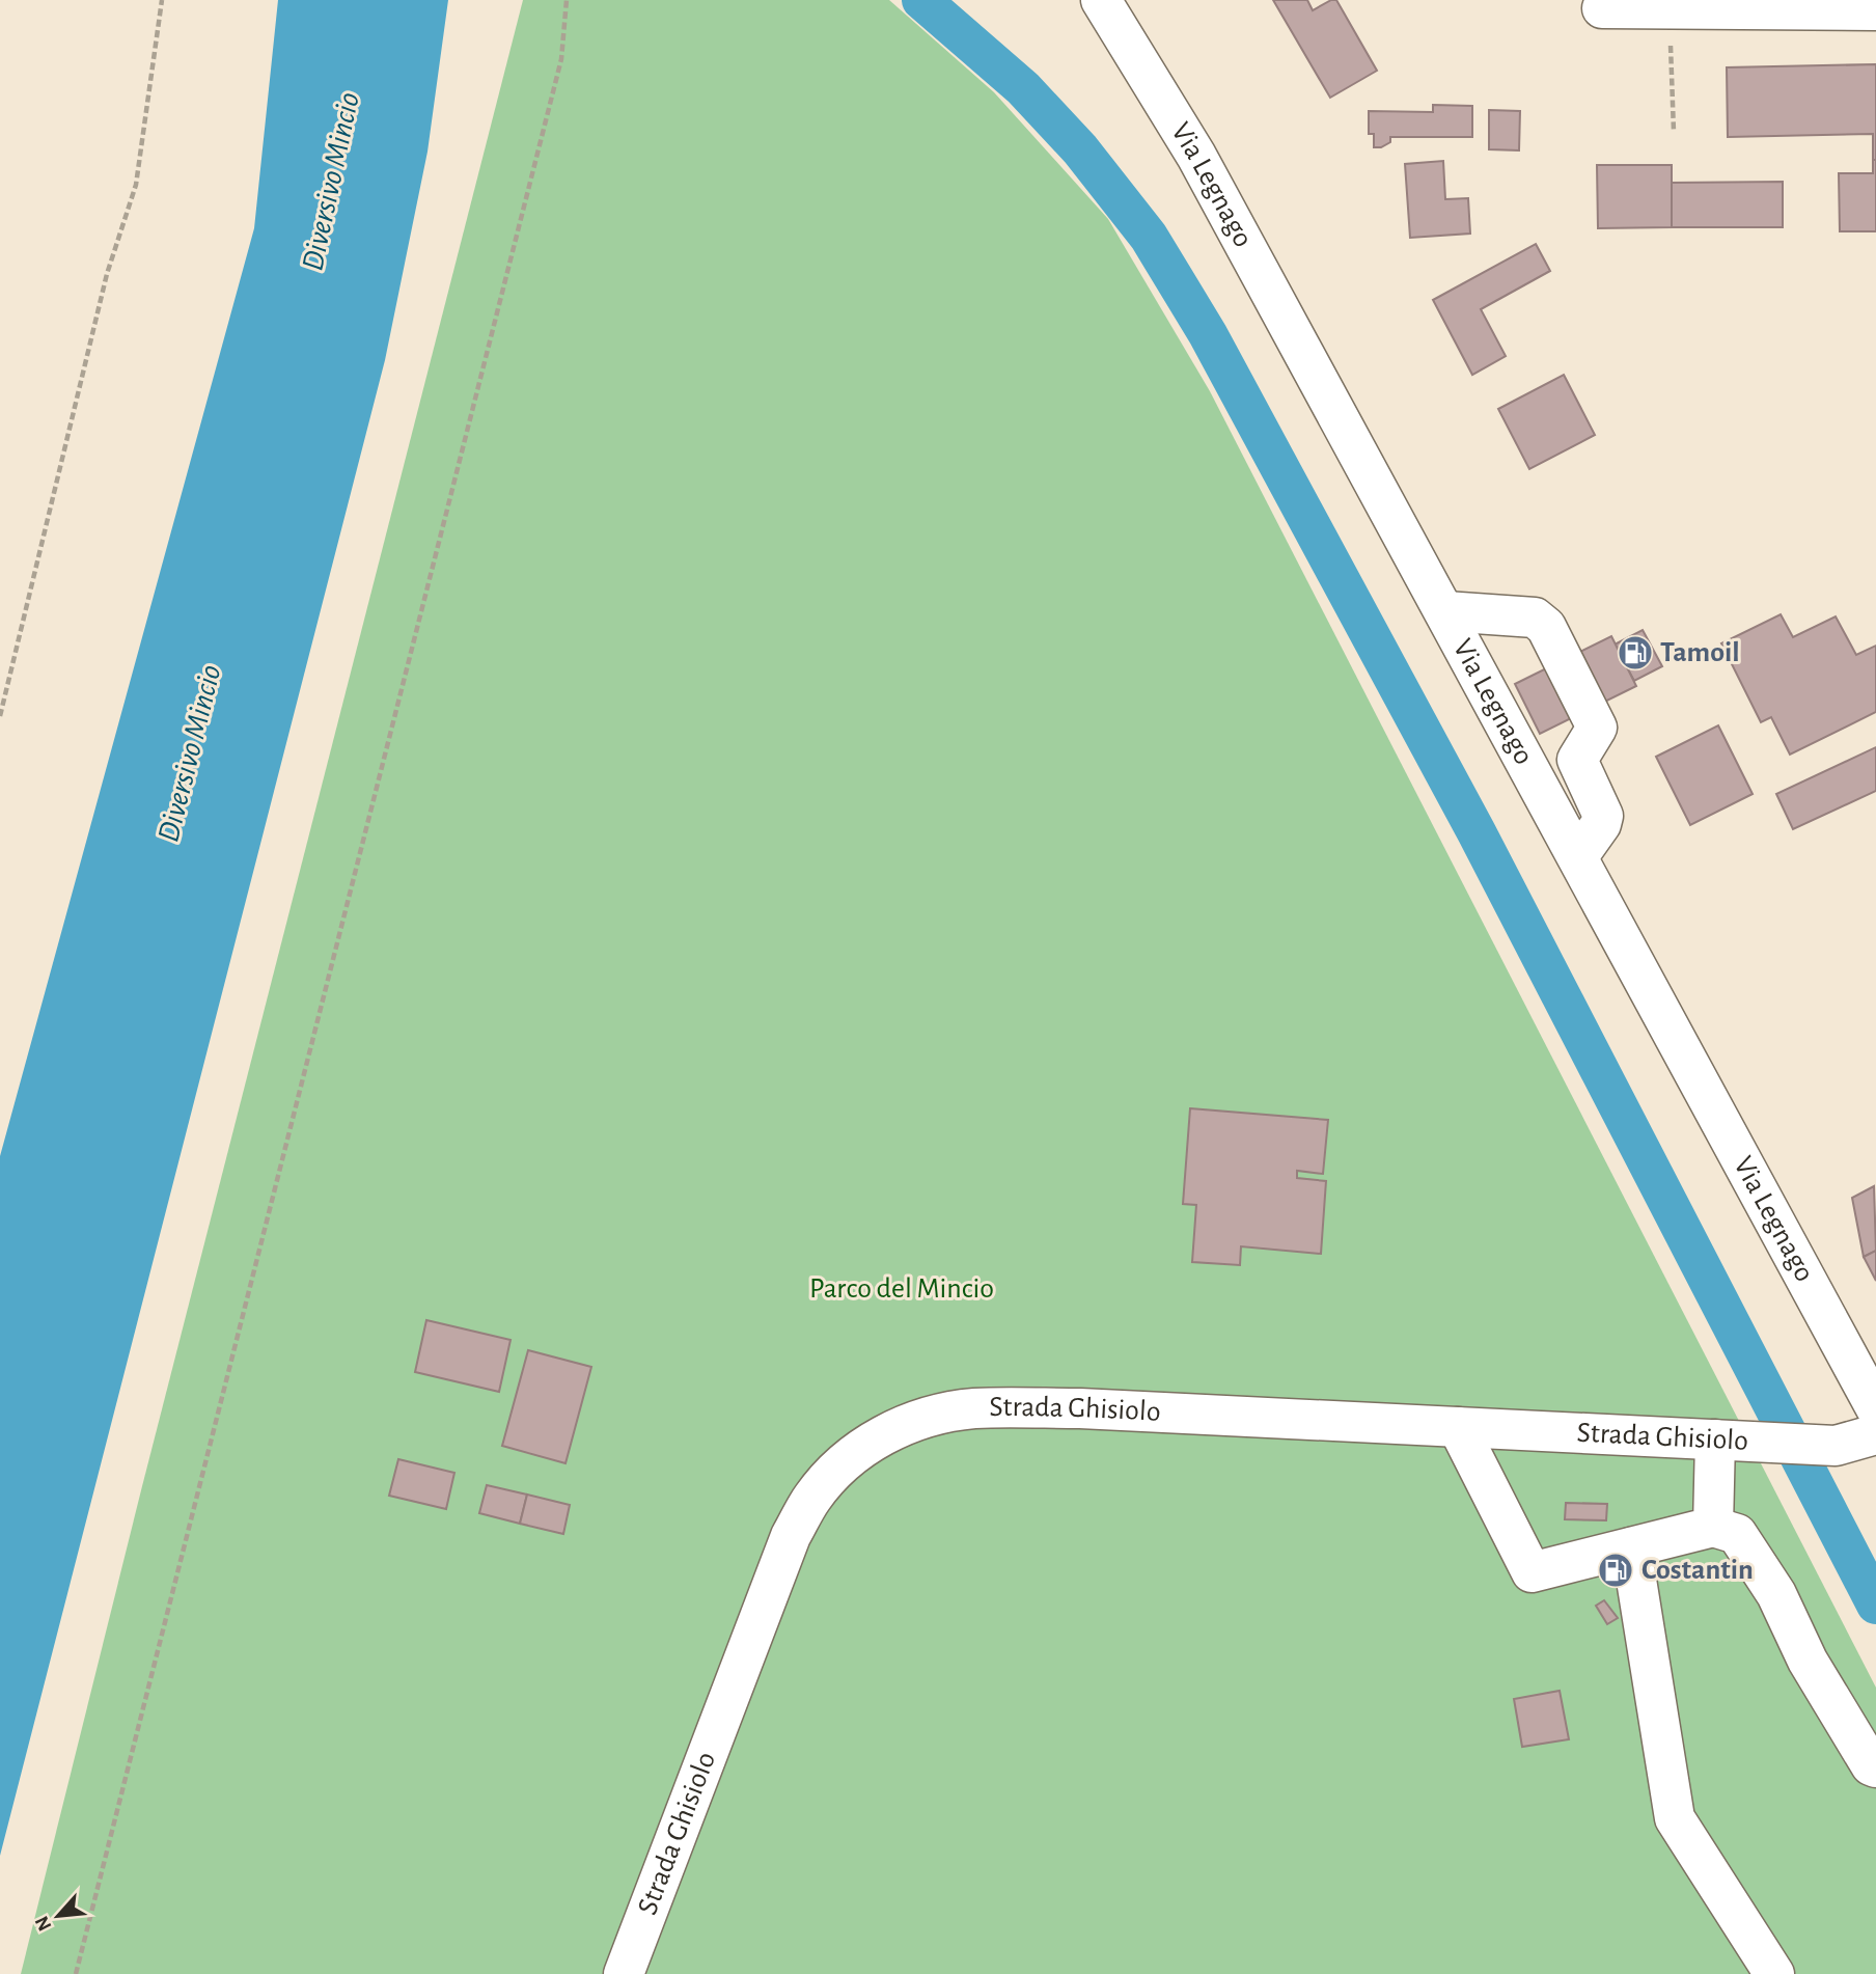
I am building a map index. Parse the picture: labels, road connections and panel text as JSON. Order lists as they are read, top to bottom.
{
  "streets": {
    "street": ["Via Legnago", "Strada Ghisiolo"]
  },
  "water": ["Diversivo Mincio"],
  "parks": ["Parco del Mincio"],
  "places": {
    "fuel station": ["Tamoil", "Costantin"]
  },
  "north": "bottom left"
}
